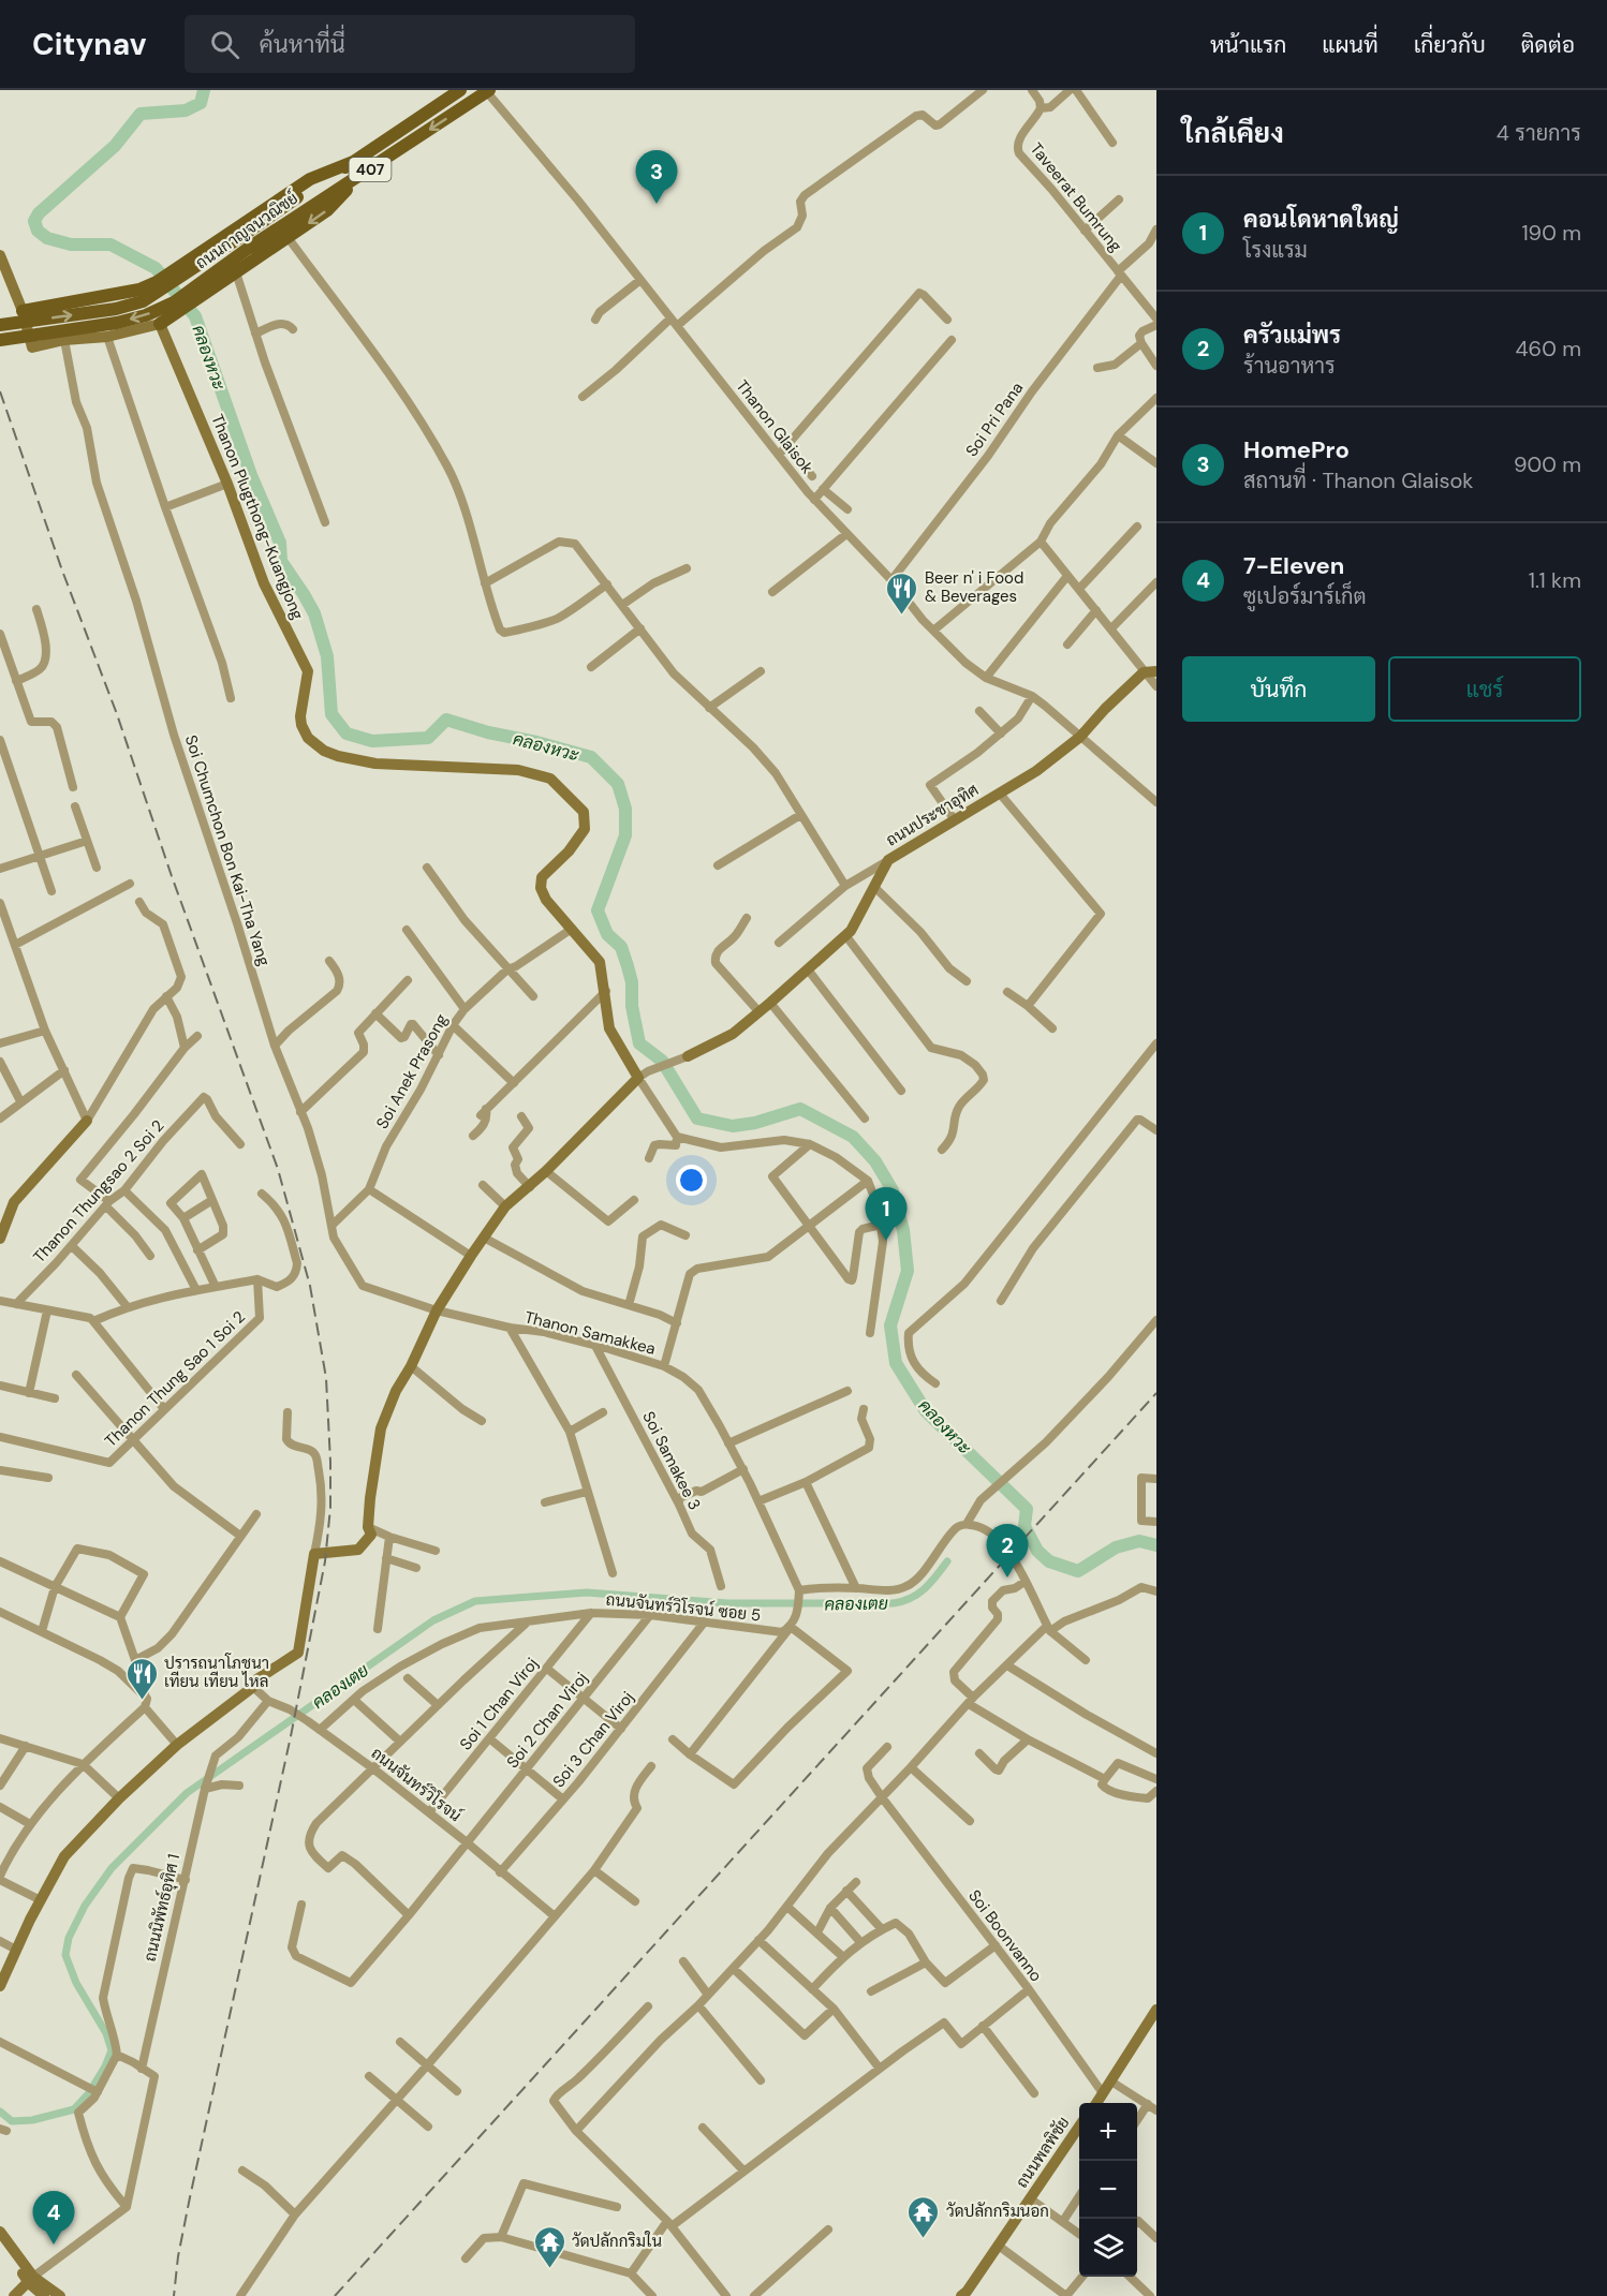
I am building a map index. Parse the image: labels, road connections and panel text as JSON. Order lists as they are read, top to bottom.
{
  "streets": {
    "main road": ["407", "ถนนกาญจนวณิชย์"],
    "street": [
      "Taveerat Bumrung",
      "Soi Pri Pana",
      "Thanon Glaisok",
      "Thanon Plugthong-Kuangjong",
      "ถนนประชาอุทิศ",
      "Soi Chumchon Bon Kai-Tha Yang",
      "Soi Anek Prasong",
      "Thanon Thungsao 2 Soi 2",
      "Thanon Samakkea",
      "Thanon Thung Sao 1 Soi 2",
      "Soi Samakee 3",
      "ถนนจันทร์วิโรจน์ ซอย 5",
      "Soi 1 Chan Viroj",
      "Soi 2 Chan Viroj",
      "Soi 3 Chan Viroj",
      "ถนนจันทร์วิโรจน์",
      "ถนนนิพัทธ์อุทิศ 1",
      "Soi Boonvanno",
      "ถนนพลพิชัย"
    ]
  },
  "crossings": [
    ["Taveerat Bumrung", "Soi Pri Pana"],
    ["ถนนกาญจนวณิชย์", "Thanon Glaisok"],
    ["Soi Pri Pana", "Thanon Glaisok"],
    ["Thanon Glaisok", "ถนนประชาอุทิศ"],
    ["Thanon Plugthong-Kuangjong", "Soi Anek Prasong"],
    ["Soi Chumchon Bon Kai-Tha Yang", "Soi Anek Prasong"],
    ["Soi Chumchon Bon Kai-Tha Yang", "Thanon Samakkea"],
    ["Thanon Samakkea", "Soi Samakee 3"],
    ["ถนนจันทร์วิโรจน์ ซอย 5", "Soi 1 Chan Viroj"],
    ["ถนนจันทร์วิโรจน์ ซอย 5", "Soi 2 Chan Viroj"],
    ["ถนนจันทร์วิโรจน์ ซอย 5", "Soi 3 Chan Viroj"],
    ["ถนนจันทร์วิโรจน์ ซอย 5", "ถนนจันทร์วิโรจน์"],
    ["Soi 1 Chan Viroj", "ถนนจันทร์วิโรจน์"],
    ["Soi 2 Chan Viroj", "ถนนจันทร์วิโรจน์"],
    ["Soi 3 Chan Viroj", "ถนนจันทร์วิโรจน์"],
    ["ถนนจันทร์วิโรจน์", "ถนนนิพัทธ์อุทิศ 1"]
  ],
  "water": ["คลองหวะ", "คลองเตย"],
  "places": {
    "restaurant": ["Beer n' i Food & Beverages", "ปรารถนาโภชนา เทียน เทียน ไหล"],
    "temple": ["วัดปลักกริมนอก", "วัดปลักกริมใน"]
  },
  "page": {
    "header": "Citynav",
    "search": "ค้นหาที่นี่",
    "nav": [
      "หน้าแรก",
      "แผนที่",
      "เกี่ยวกับ",
      "ติดต่อ"
    ],
    "heading": ["ใกล้เคียง", "4 รายการ"],
    "pins": [
      "3",
      "1",
      "2",
      "4"
    ],
    "list": [
      {
        "mark": "1",
        "name": "คอนโดหาดใหญ่",
        "note": "โรงแรม",
        "value": "190 m"
      },
      {
        "mark": "2",
        "name": "ครัวแม่พร",
        "note": "ร้านอาหาร",
        "value": "460 m"
      },
      {
        "mark": "3",
        "name": "HomePro",
        "note": "สถานที่ · Thanon Glaisok",
        "value": "900 m"
      },
      {
        "mark": "4",
        "name": "7-Eleven",
        "note": "ซูเปอร์มาร์เก็ต",
        "value": "1.1 km"
      }
    ],
    "buttons": ["บันทึก", "แชร์"],
    "map_buttons": ["+", "−"]
  }
}
